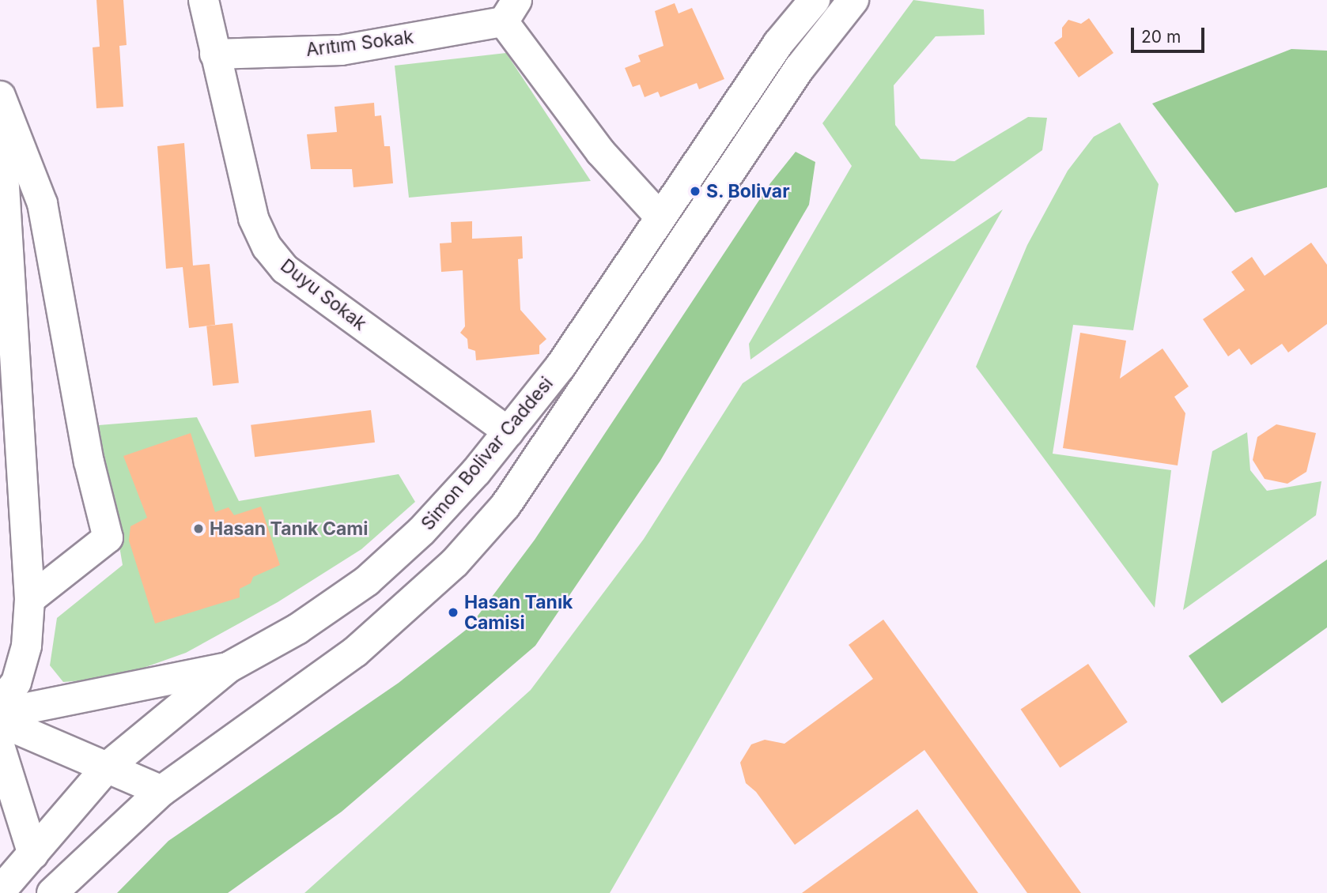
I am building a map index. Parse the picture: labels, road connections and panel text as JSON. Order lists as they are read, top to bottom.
{
  "streets": {
    "main road": ["Simon Bolivar Caddesi"],
    "street": ["Arıtım Sokak", "Duyu Sokak"]
  },
  "crossings": [
    ["Arıtım Sokak", "Duyu Sokak"],
    ["Arıtım Sokak", "Simon Bolivar Caddesi"],
    ["Duyu Sokak", "Simon Bolivar Caddesi"]
  ],
  "places": ["S. Bolivar", "Hasan Tanık Cami", "Hasan Tanık Camisi"],
  "scale_bar": "20 m"
}
